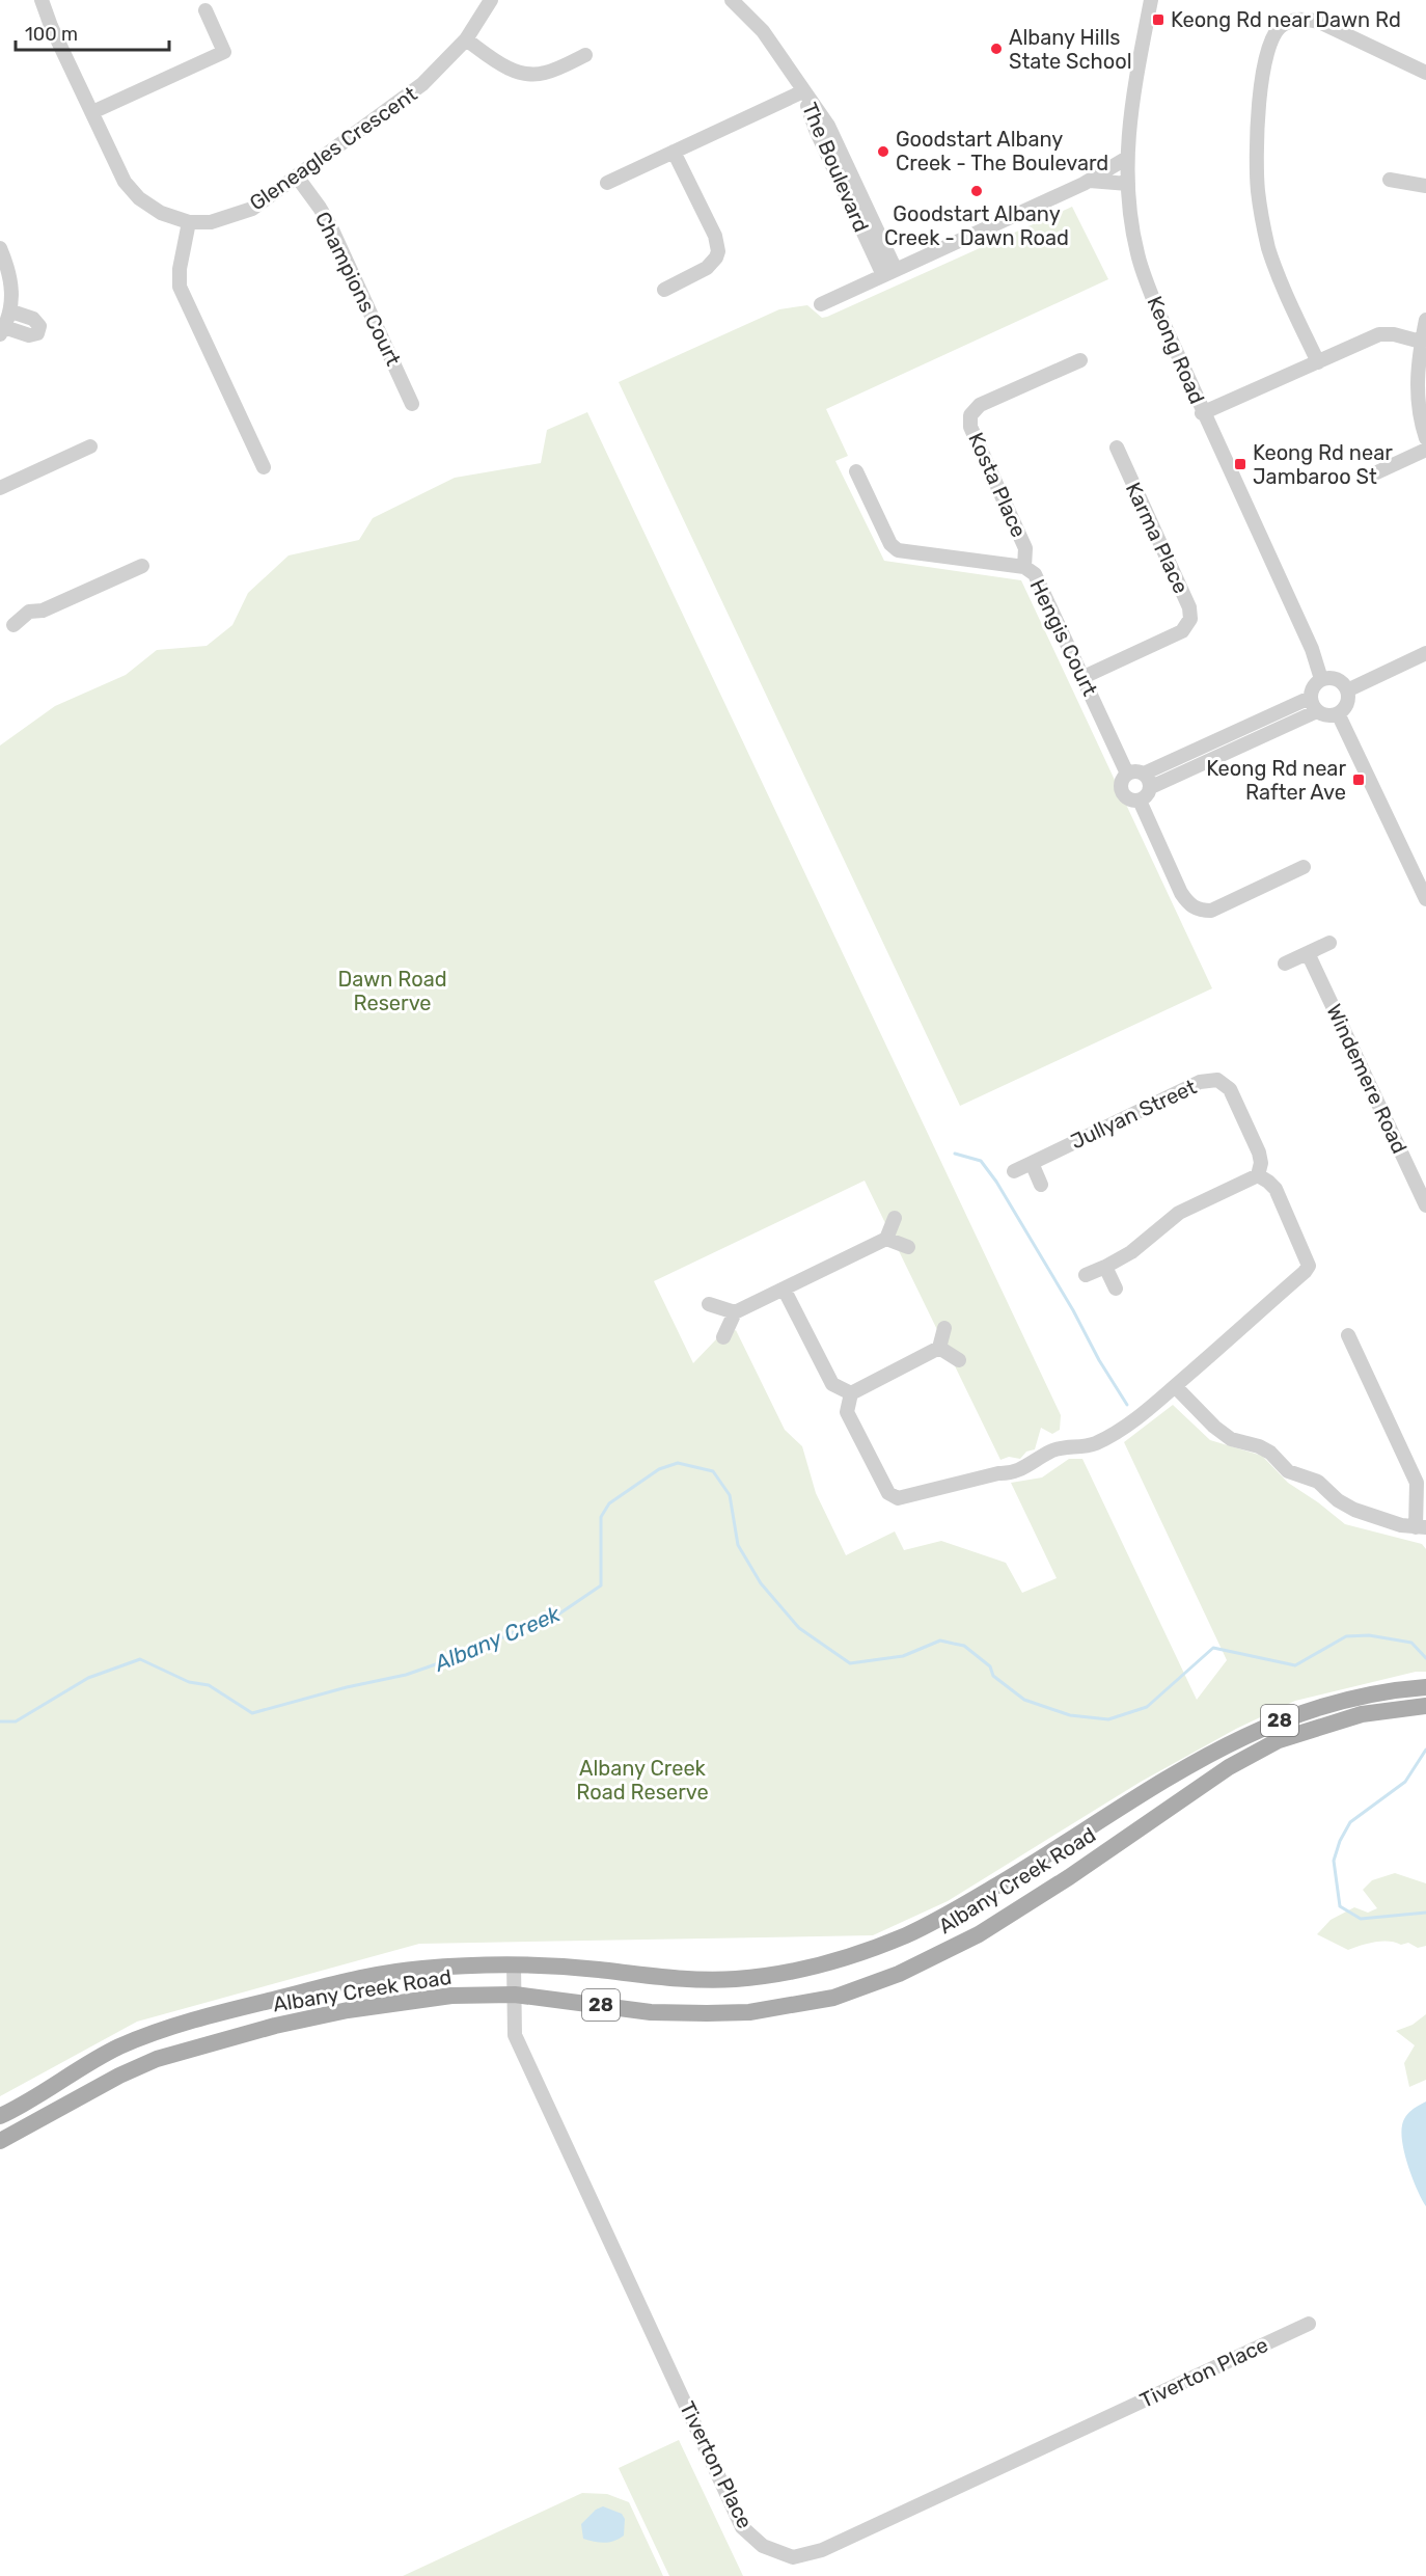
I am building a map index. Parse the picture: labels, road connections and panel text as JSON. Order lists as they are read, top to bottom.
{
  "streets": {
    "main road": ["28", "Albany Creek Road"],
    "street": [
      "Gleneagles Crescent",
      "The Boulevard",
      "Champions Court",
      "Keong Road",
      "Kosta Place",
      "Karma Place",
      "Hengis Court",
      "Windemere Road",
      "Jullyan Street",
      "Tiverton Place"
    ]
  },
  "crossings": [
    ["Gleneagles Crescent", "Champions Court"],
    ["Kosta Place", "Hengis Court"],
    ["Karma Place", "Hengis Court"],
    ["Albany Creek Road", "Tiverton Place"]
  ],
  "water": ["Albany Creek"],
  "parks": ["Dawn Road Reserve", "Albany Creek Road Reserve"],
  "places": {
    "transit": ["Keong Rd near Dawn Rd", "Keong Rd near Jambaroo St", "Keong Rd near Rafter Ave"],
    "other": ["Albany Hills State School", "Goodstart Albany Creek - The Boulevard", "Goodstart Albany Creek - Dawn Road"]
  },
  "scale_bar": "100 m"
}
